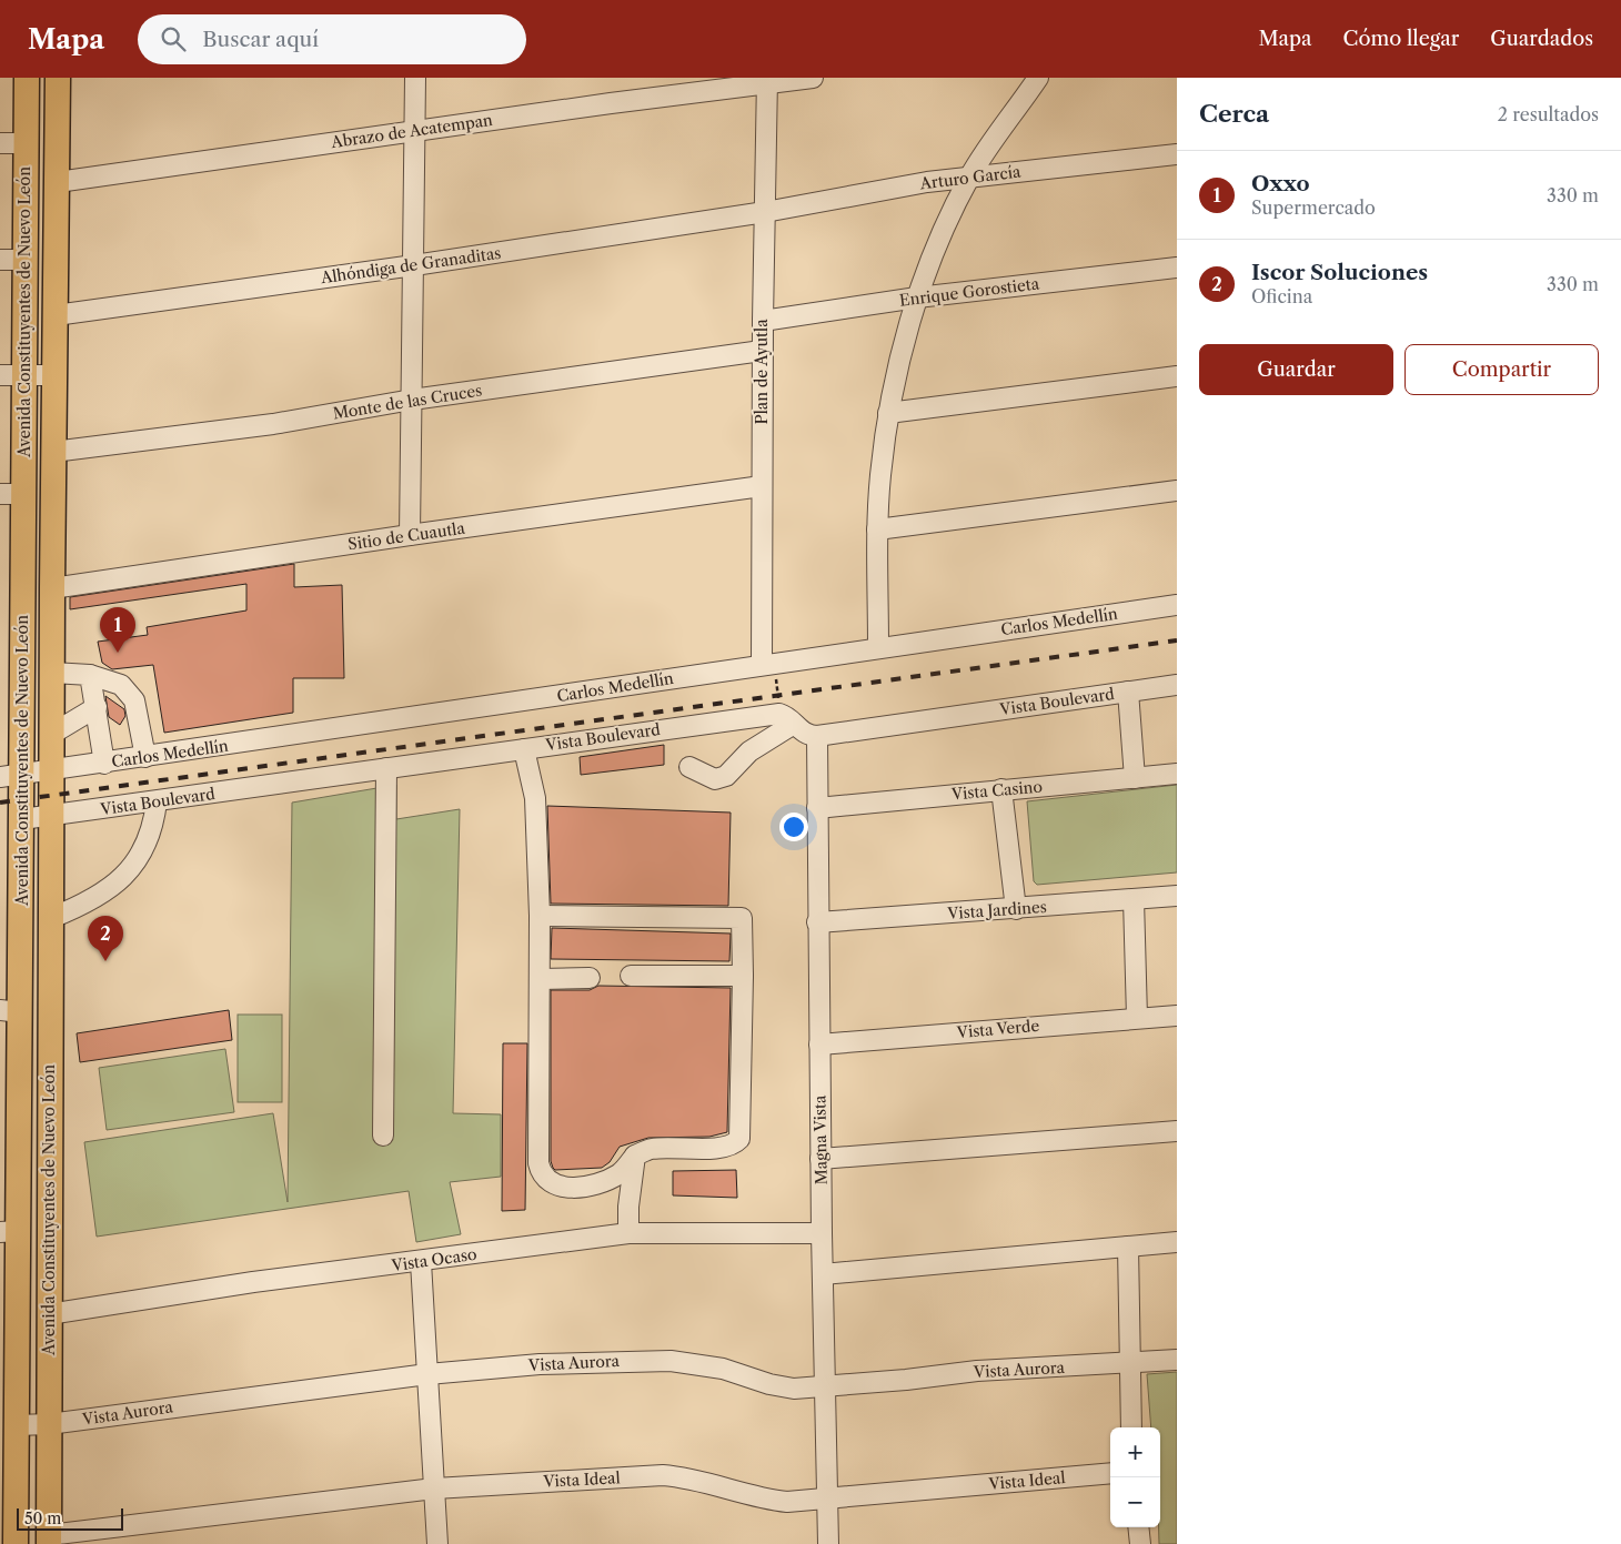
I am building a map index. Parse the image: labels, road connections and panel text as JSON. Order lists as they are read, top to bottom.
{
  "streets": {
    "main road": ["Avenida Constituyentes de Nuevo León"],
    "street": [
      "Abrazo de Acatempan",
      "Arturo García",
      "Alhóndiga de Granaditas",
      "Enrique Gorostieta",
      "Plan de Ayutla",
      "Monte de las Cruces",
      "Sitio de Cuautla",
      "Carlos Medellín",
      "Vista Boulevard",
      "Vista Casino",
      "Vista Jardines",
      "Vista Verde",
      "Magna Vista",
      "Vista Ocaso",
      "Vista Aurora",
      "Vista Ideal"
    ]
  },
  "crossings": [
    ["Abrazo de Acatempan", "Avenida Constituyentes de Nuevo León"],
    ["Abrazo de Acatempan", "Plan de Ayutla"],
    ["Arturo García", "Alhóndiga de Granaditas"],
    ["Arturo García", "Plan de Ayutla"],
    ["Alhóndiga de Granaditas", "Avenida Constituyentes de Nuevo León"],
    ["Alhóndiga de Granaditas", "Plan de Ayutla"],
    ["Enrique Gorostieta", "Plan de Ayutla"],
    ["Avenida Constituyentes de Nuevo León", "Monte de las Cruces"],
    ["Avenida Constituyentes de Nuevo León", "Sitio de Cuautla"],
    ["Avenida Constituyentes de Nuevo León", "Carlos Medellín"],
    ["Avenida Constituyentes de Nuevo León", "Vista Boulevard"],
    ["Avenida Constituyentes de Nuevo León", "Vista Ocaso"],
    ["Avenida Constituyentes de Nuevo León", "Vista Aurora"],
    ["Avenida Constituyentes de Nuevo León", "Vista Ideal"],
    ["Plan de Ayutla", "Monte de las Cruces"],
    ["Plan de Ayutla", "Sitio de Cuautla"],
    ["Plan de Ayutla", "Carlos Medellín"],
    ["Vista Boulevard", "Magna Vista"],
    ["Vista Casino", "Magna Vista"],
    ["Vista Jardines", "Magna Vista"],
    ["Vista Verde", "Magna Vista"],
    ["Magna Vista", "Vista Ocaso"],
    ["Magna Vista", "Vista Aurora"],
    ["Magna Vista", "Vista Ideal"]
  ],
  "scale_bar": "50 m",
  "page": {
    "header": "Mapa",
    "search": "Buscar aquí",
    "nav": ["Mapa", "Cómo llegar", "Guardados"],
    "heading": ["Cerca", "2 resultados"],
    "list": [
      {
        "mark": "1",
        "name": "Oxxo",
        "note": "Supermercado",
        "value": "330 m"
      },
      {
        "mark": "2",
        "name": "Iscor Soluciones",
        "note": "Oficina",
        "value": "330 m"
      }
    ],
    "buttons": ["Guardar", "Compartir"],
    "pins": ["1", "2"],
    "map_buttons": ["+", "−"],
    "scale": "50 m"
  }
}
